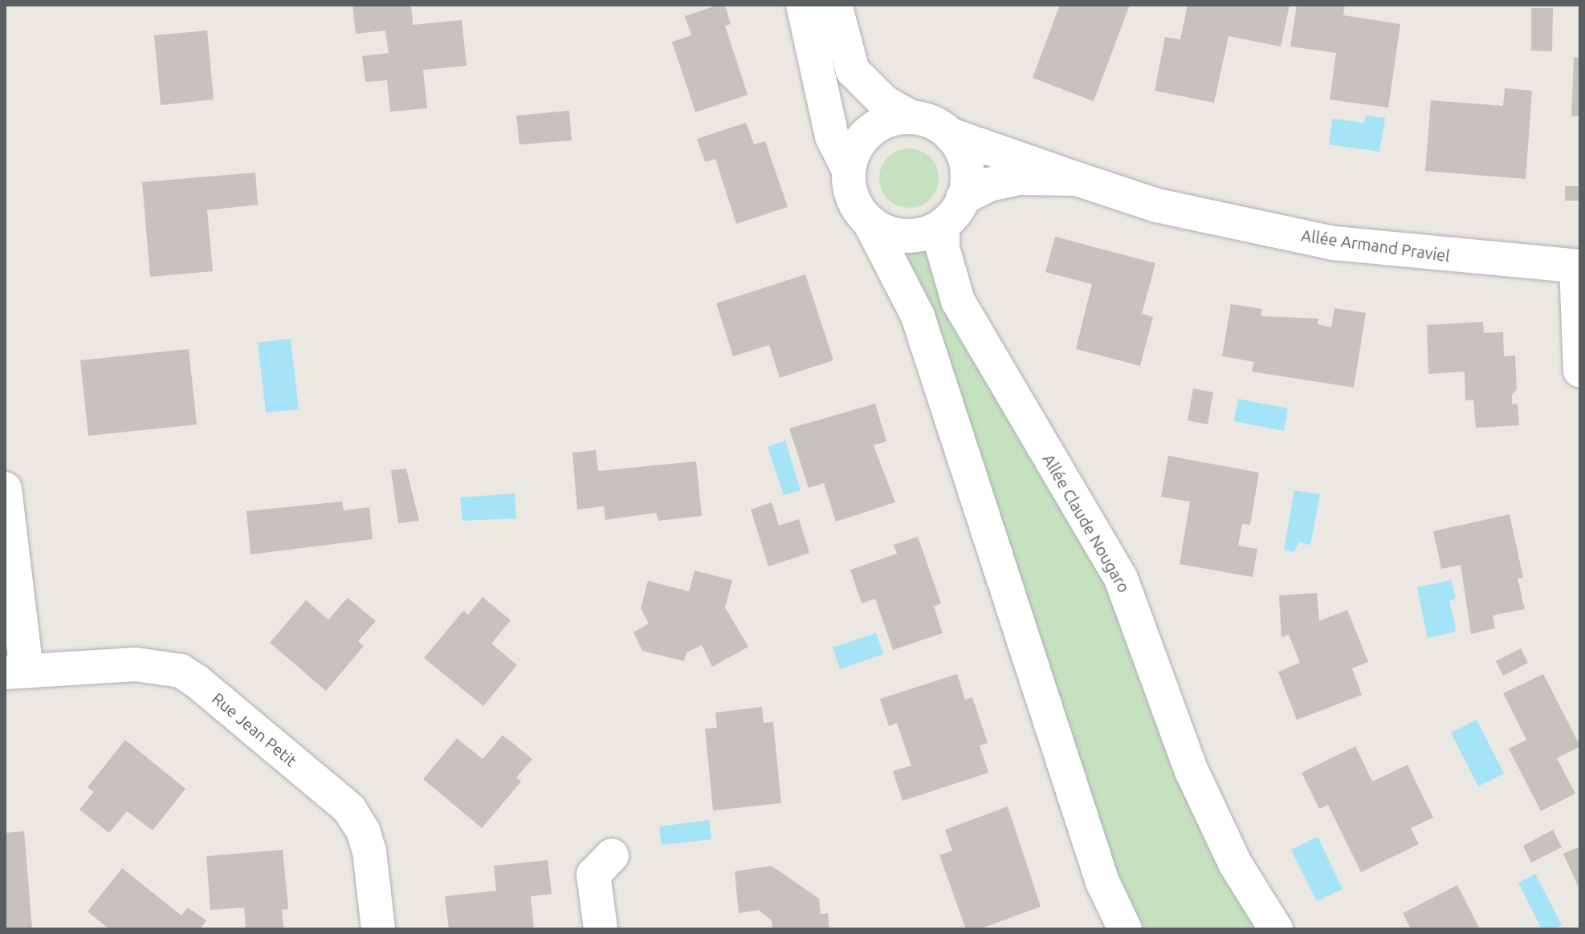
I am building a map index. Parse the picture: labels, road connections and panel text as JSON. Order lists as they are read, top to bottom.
{
  "streets": {
    "street": ["Allée Armand Praviel", "Allée Claude Nougaro", "Rue Jean Petit"]
  },
  "crossings": [
    ["Allée Armand Praviel", "Allée Claude Nougaro"]
  ]
}
